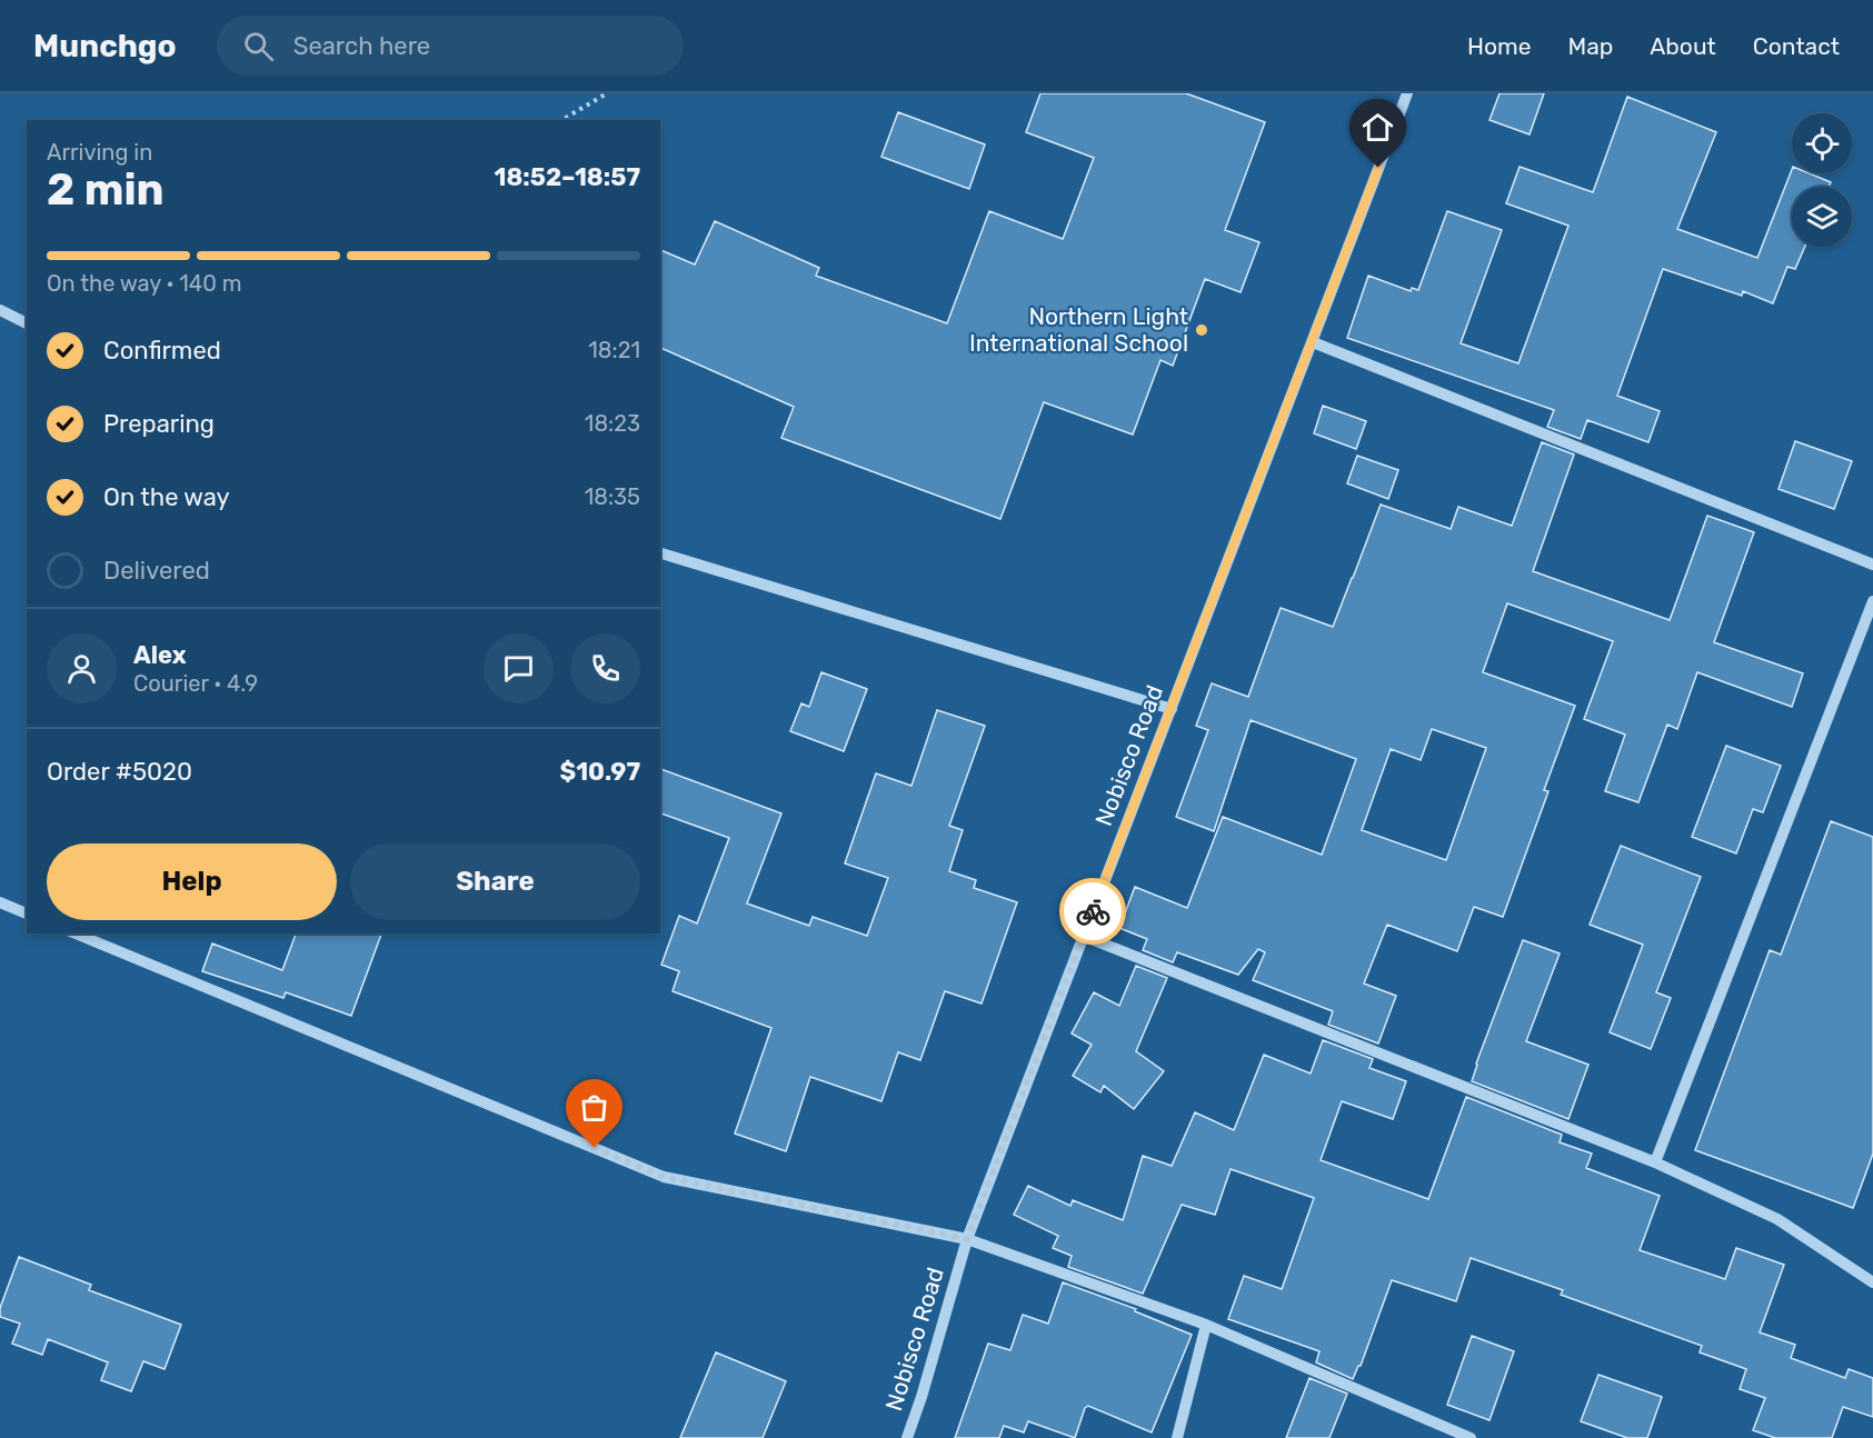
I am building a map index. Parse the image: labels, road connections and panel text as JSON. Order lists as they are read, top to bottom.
{
  "streets": {
    "street": ["Nobisco Road"]
  },
  "places": ["Northern Light International School"],
  "page": {
    "header": "Munchgo",
    "search": "Search here",
    "nav": [
      "Home",
      "Map",
      "About",
      "Contact"
    ],
    "heading": ["2 min", "Arriving in", "18:52–18:57"],
    "panel": [
      "Alex",
      "Courier · 4.9",
      "Order #5020",
      "$10.97"
    ],
    "bar": "On the way · 140 m",
    "list": [
      ["Confirmed", "18:21"],
      ["Preparing", "18:23"],
      ["On the way", "18:35"],
      "Delivered"
    ],
    "buttons": ["Help", "Share"]
  }
}
